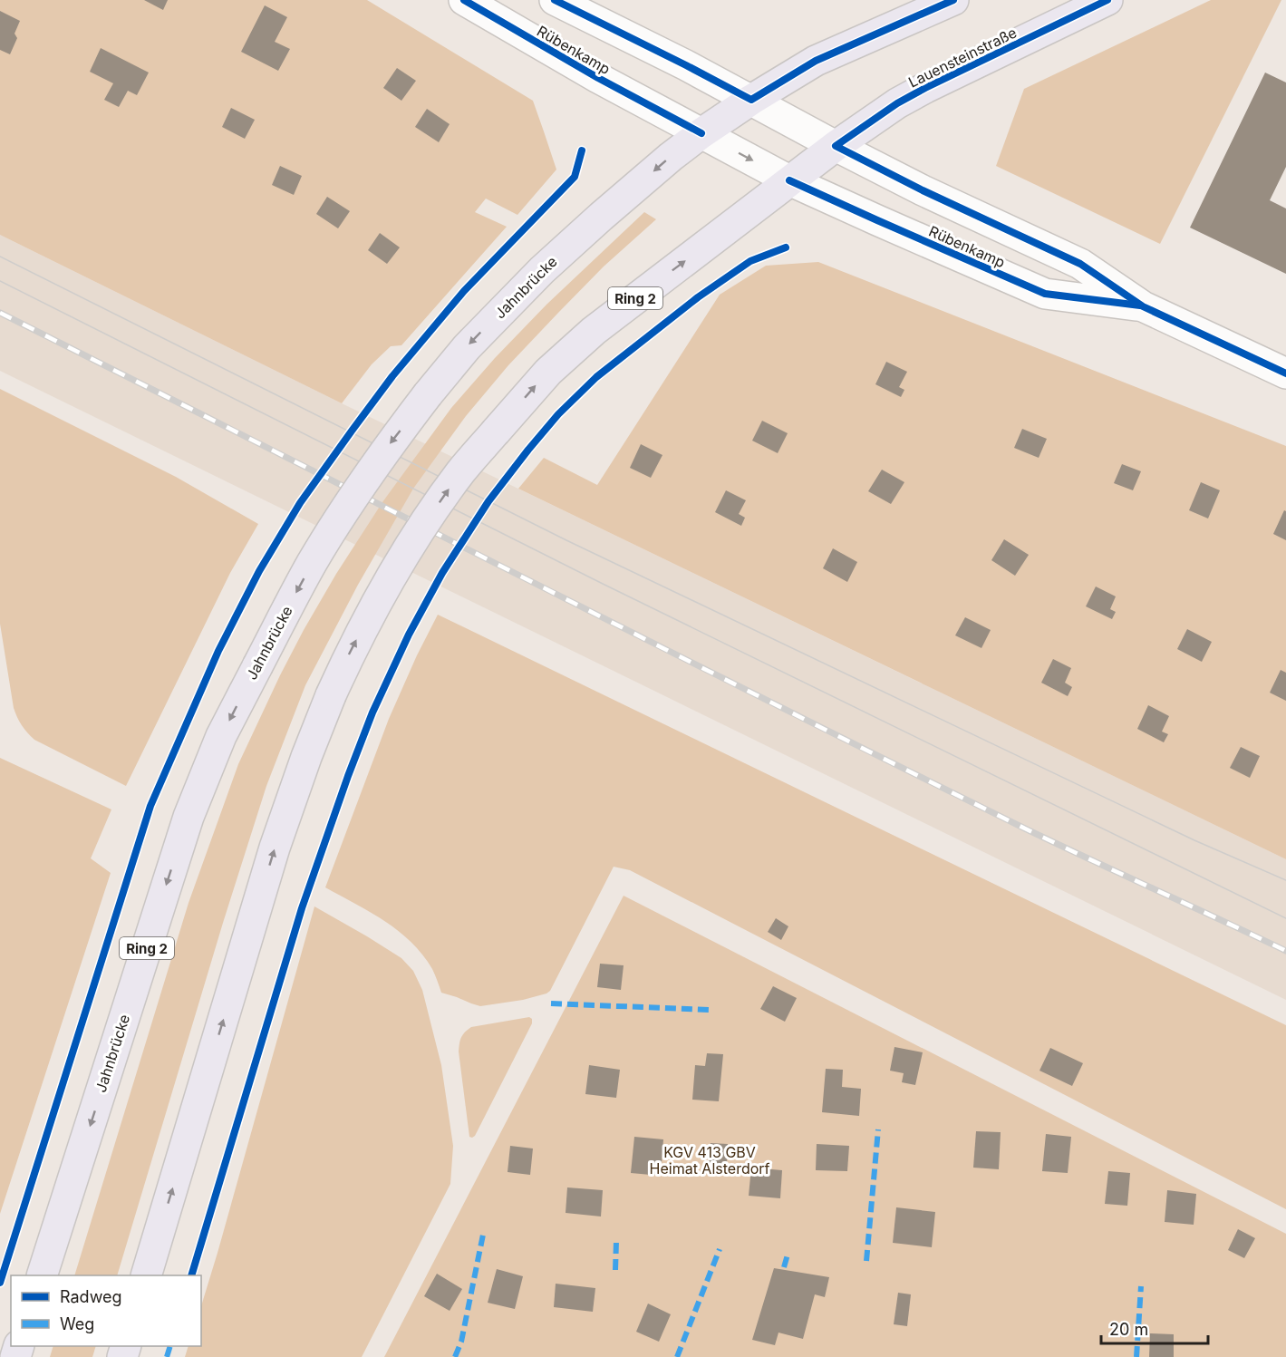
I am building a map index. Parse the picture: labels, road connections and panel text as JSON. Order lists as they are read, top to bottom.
{
  "streets": {
    "main road": ["Lauensteinstraße", "Jahnbrücke", "Ring 2"],
    "street": ["Rübenkamp"]
  },
  "crossings": [
    ["Rübenkamp", "Lauensteinstraße"],
    ["Rübenkamp", "Jahnbrücke"],
    ["Rübenkamp", "Ring 2"],
    ["Lauensteinstraße", "Ring 2"],
    ["Jahnbrücke", "Ring 2"]
  ],
  "parks": ["KGV 413 GBV Heimat Alsterdorf"],
  "legend": ["Radweg", "Weg"],
  "scale_bar": "20 m"
}
